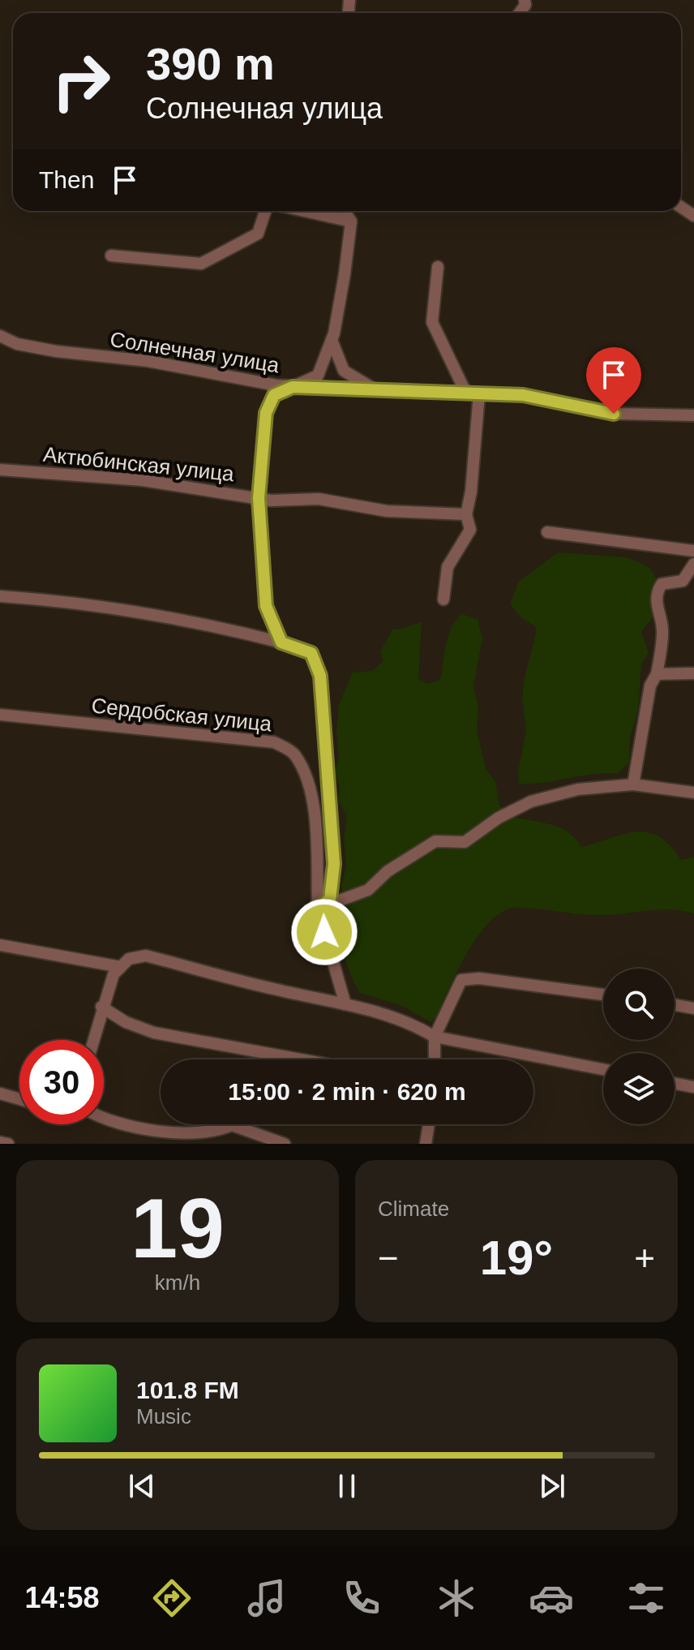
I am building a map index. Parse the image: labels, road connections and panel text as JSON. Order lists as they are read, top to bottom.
{
  "streets": {
    "street": ["Солнечная улица", "Актюбинская улица", "Сердобская улица"]
  },
  "page": {
    "turn": ["390 m", "Солнечная улица"],
    "then": "Then",
    "limit": "30",
    "trip": "15:00 · 2 min · 620 m",
    "tile": [
      ["19", "km/h"],
      "Climate"
    ],
    "heat": ["−", "19°", "+"],
    "song": ["101.8 FM", "Music"],
    "tabs": "14:58"
  }
}
